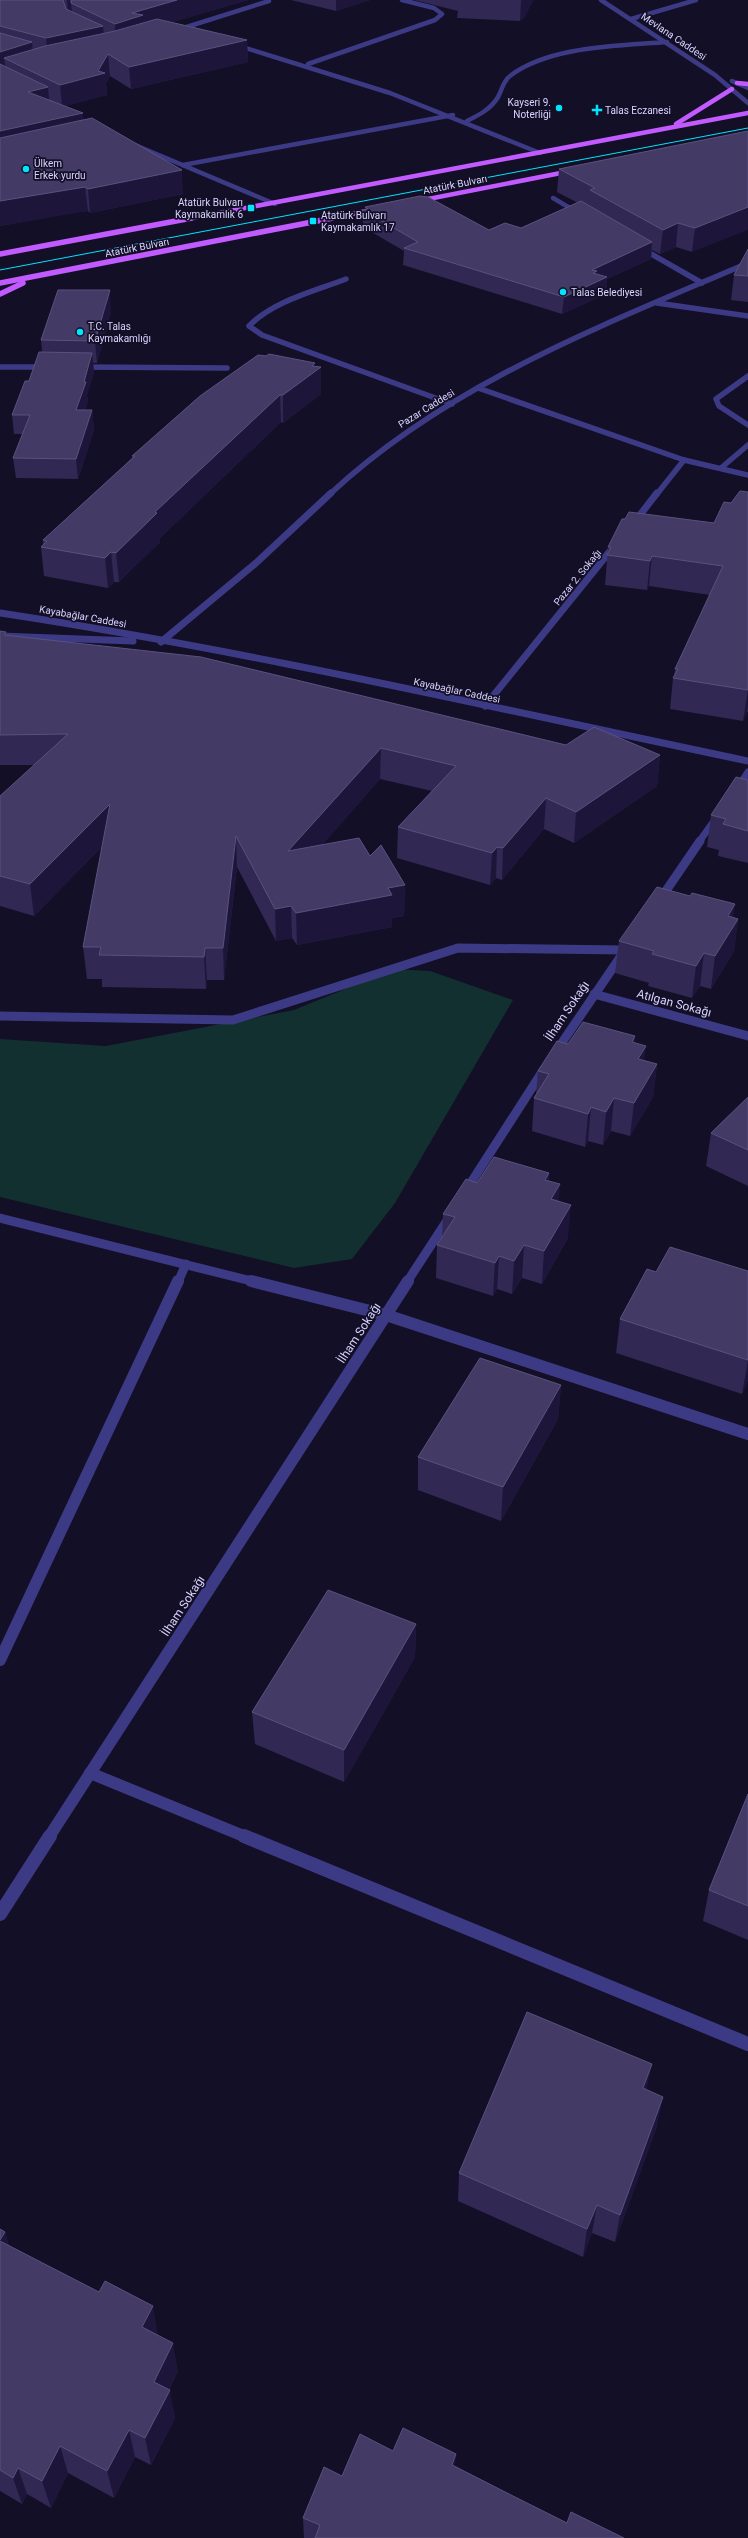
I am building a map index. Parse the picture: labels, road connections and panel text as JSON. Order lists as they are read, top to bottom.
{
  "streets": {
    "main road": ["Atatürk Bulvarı"],
    "street": [
      "Mevlana Caddesi",
      "Pazar Caddesi",
      "Pazar 2. Sokağı",
      "Kayabağlar Caddesi",
      "Atılgan Sokağı",
      "İlham Sokağı"
    ]
  },
  "crossings": [
    ["Pazar Caddesi", "Kayabağlar Caddesi"],
    ["Pazar 2. Sokağı", "Kayabağlar Caddesi"],
    ["Atılgan Sokağı", "İlham Sokağı"]
  ],
  "places": {
    "other": [
      "Kayseri 9. Noterliği",
      "Ülkem Erkek yurdu",
      "Talas Belediyesi",
      "T.C. Talas Kaymakamlığı"
    ],
    "health": ["Talas Eczanesi"],
    "transit": ["Atatürk Bulvarı Kaymakamlık 6", "Atatürk Bulvarı Kaymakamlık 17"]
  }
}
